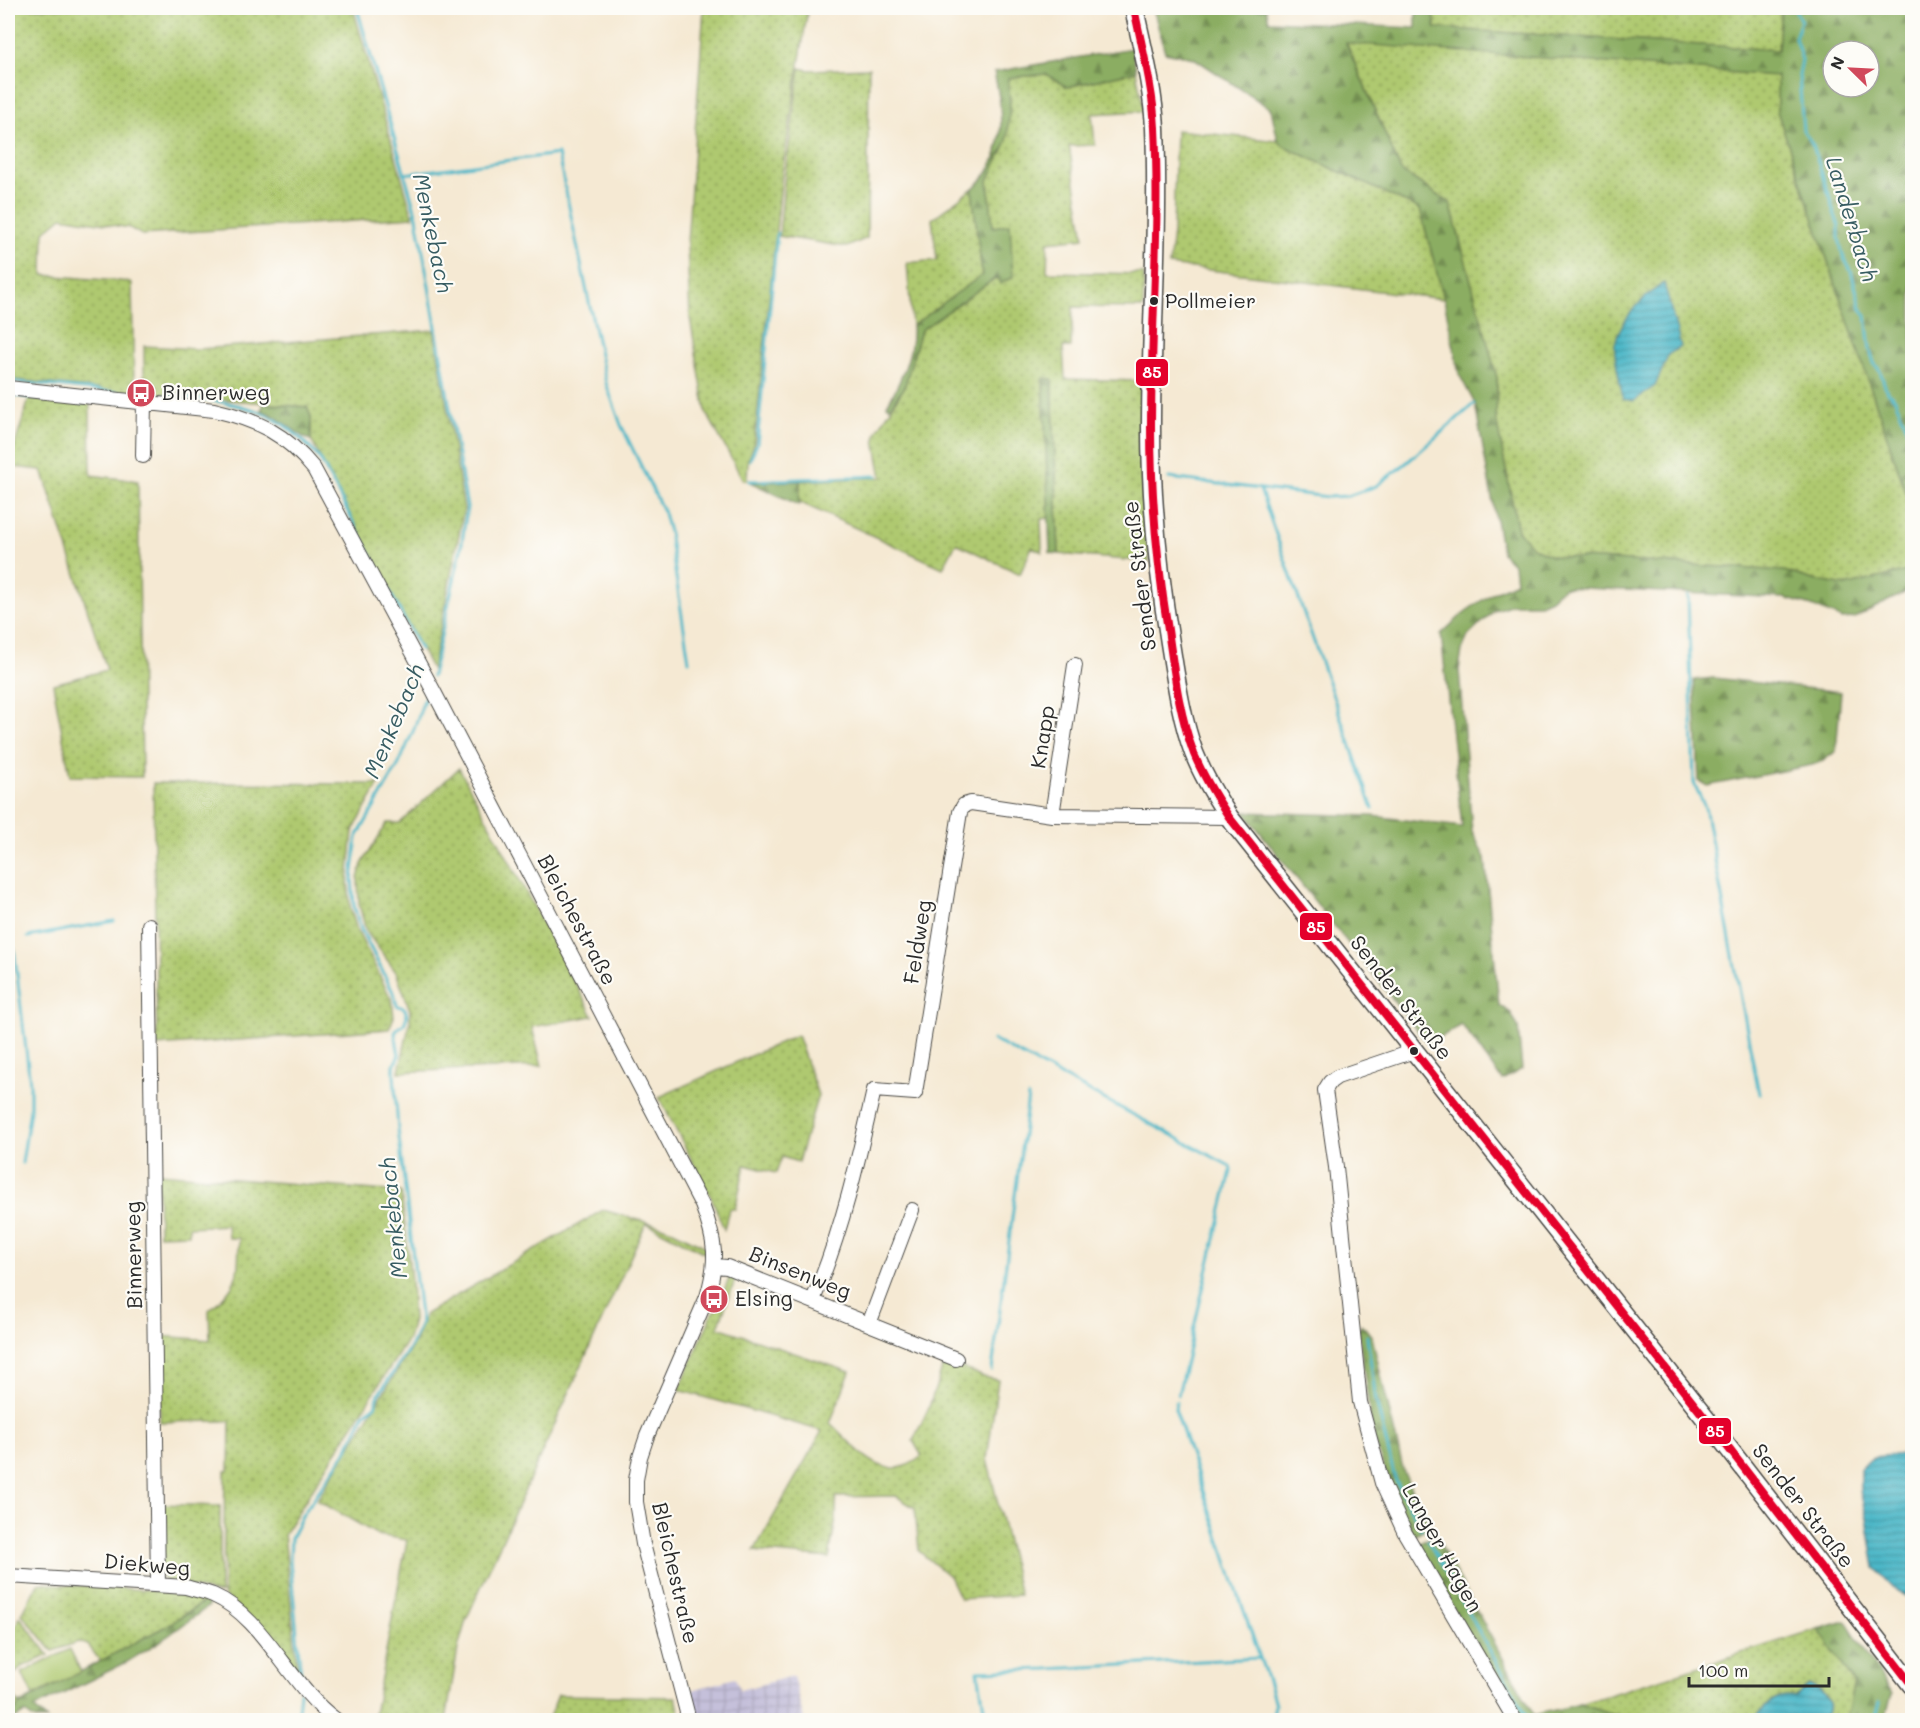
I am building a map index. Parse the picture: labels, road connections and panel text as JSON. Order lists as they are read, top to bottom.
{
  "streets": {
    "main road": ["Sender Straße"],
    "street": [
      "Knapp",
      "Bleichestraße",
      "Feldweg",
      "Binnerweg",
      "Binsenweg",
      "Langer Hagen",
      "Diekweg"
    ]
  },
  "crossings": [
    ["Sender Straße", "Feldweg"],
    ["Sender Straße", "Langer Hagen"],
    ["Knapp", "Feldweg"],
    ["Bleichestraße", "Binsenweg"],
    ["Feldweg", "Binsenweg"],
    ["Binnerweg", "Diekweg"]
  ],
  "water": ["Landerbach", "Menkebach"],
  "places": {
    "other": ["Pollmeier"],
    "bus stop": ["Binnerweg", "Elsing"]
  },
  "lines": ["transit line 85"],
  "scale_bar": "100 m",
  "north": "top left"
}
